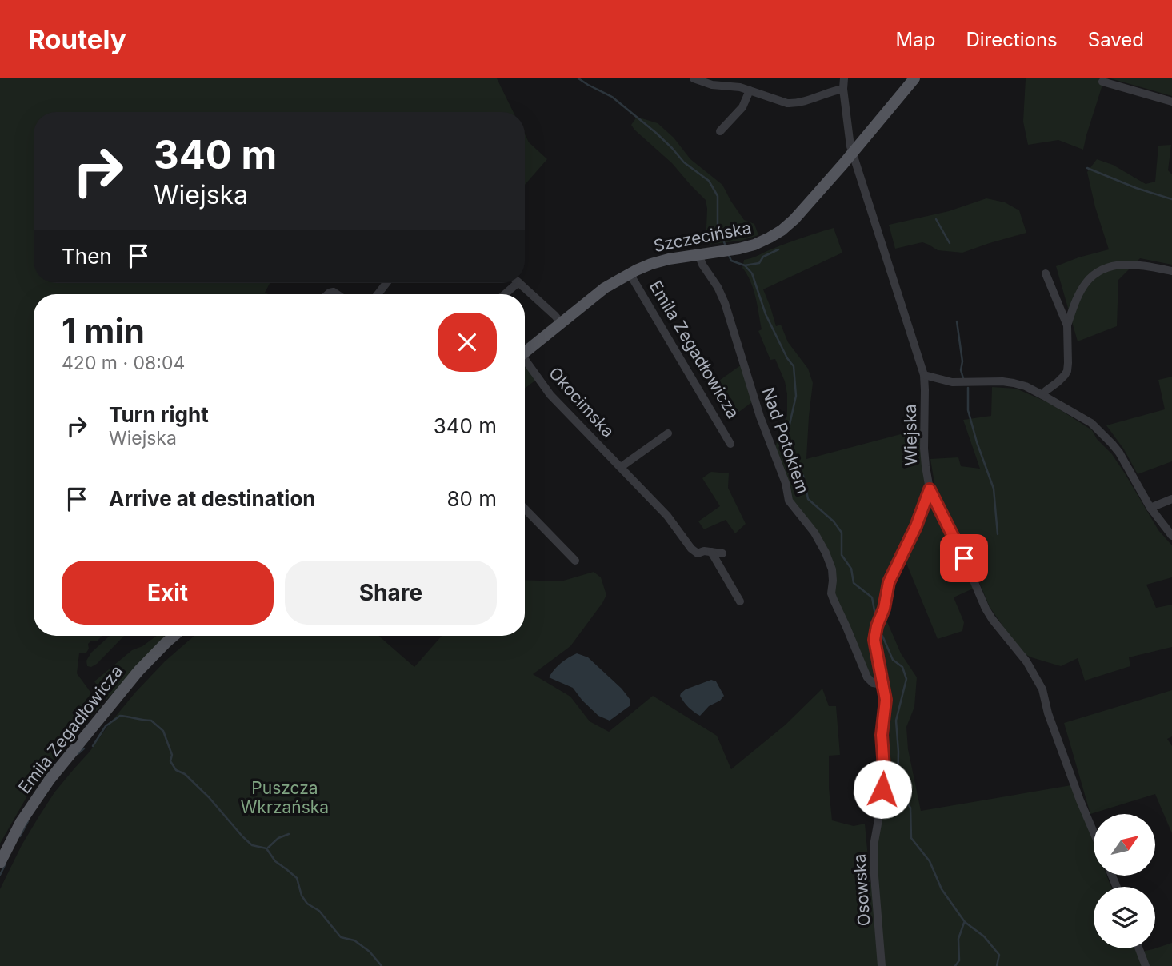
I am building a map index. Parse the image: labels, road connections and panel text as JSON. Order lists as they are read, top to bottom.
{
  "streets": {
    "main road": ["Szczecińska", "Emila Zegadłowicza"],
    "street": [
      "Okocimska",
      "Wiejska",
      "Nad Potokiem",
      "Osowska"
    ]
  },
  "crossings": [
    ["Szczecińska", "Emila Zegadłowicza"],
    ["Szczecińska", "Wiejska"],
    ["Szczecińska", "Nad Potokiem"],
    ["Wiejska", "Osowska"],
    ["Nad Potokiem", "Osowska"]
  ],
  "parks": ["Puszcza Wkrzańska"],
  "north": "top right",
  "page": {
    "header": "Routely",
    "nav": ["Map", "Directions", "Saved"],
    "turn": ["340 m", "Wiejska"],
    "then": "Then",
    "heading": ["1 min", "420 m · 08:04"],
    "list": [
      {
        "name": "Turn right",
        "note": "Wiejska",
        "value": "340 m"
      },
      {
        "name": "Arrive at destination",
        "value": "80 m"
      }
    ],
    "buttons": ["Exit", "Share"]
  }
}
